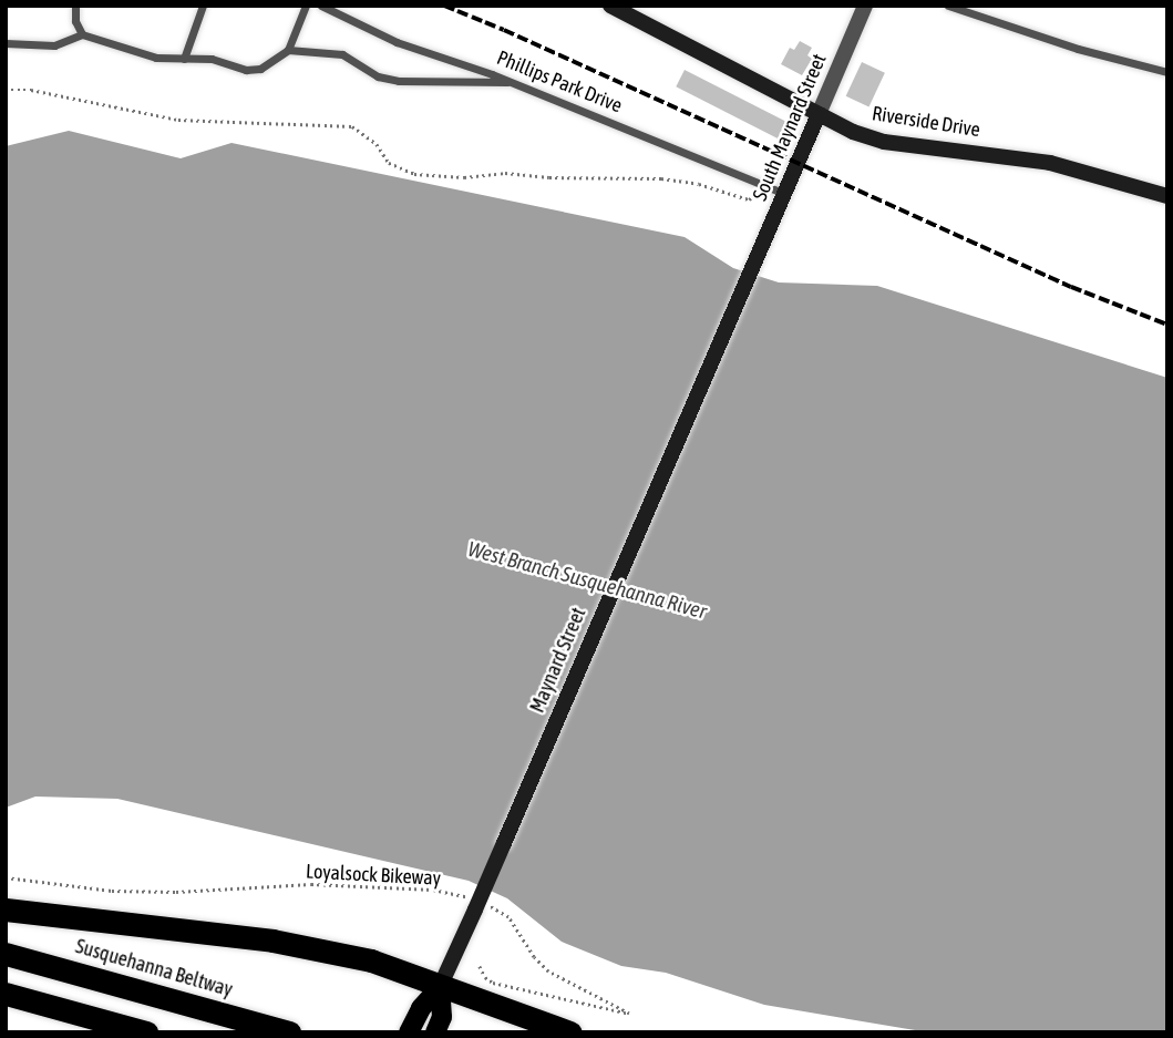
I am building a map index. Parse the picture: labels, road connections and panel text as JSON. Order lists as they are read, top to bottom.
{
  "streets": {
    "highway": ["Susquehanna Beltway"],
    "main road": ["Riverside Drive", "South Maynard Street", "Maynard Street"],
    "lane": ["Phillips Park Drive"],
    "path": ["Loyalsock Bikeway"]
  },
  "crossings": [
    ["Phillips Park Drive", "South Maynard Street"],
    ["Riverside Drive", "South Maynard Street"],
    ["South Maynard Street", "Maynard Street"],
    ["Maynard Street", "Loyalsock Bikeway"]
  ],
  "water": ["West Branch Susquehanna River"]
}
